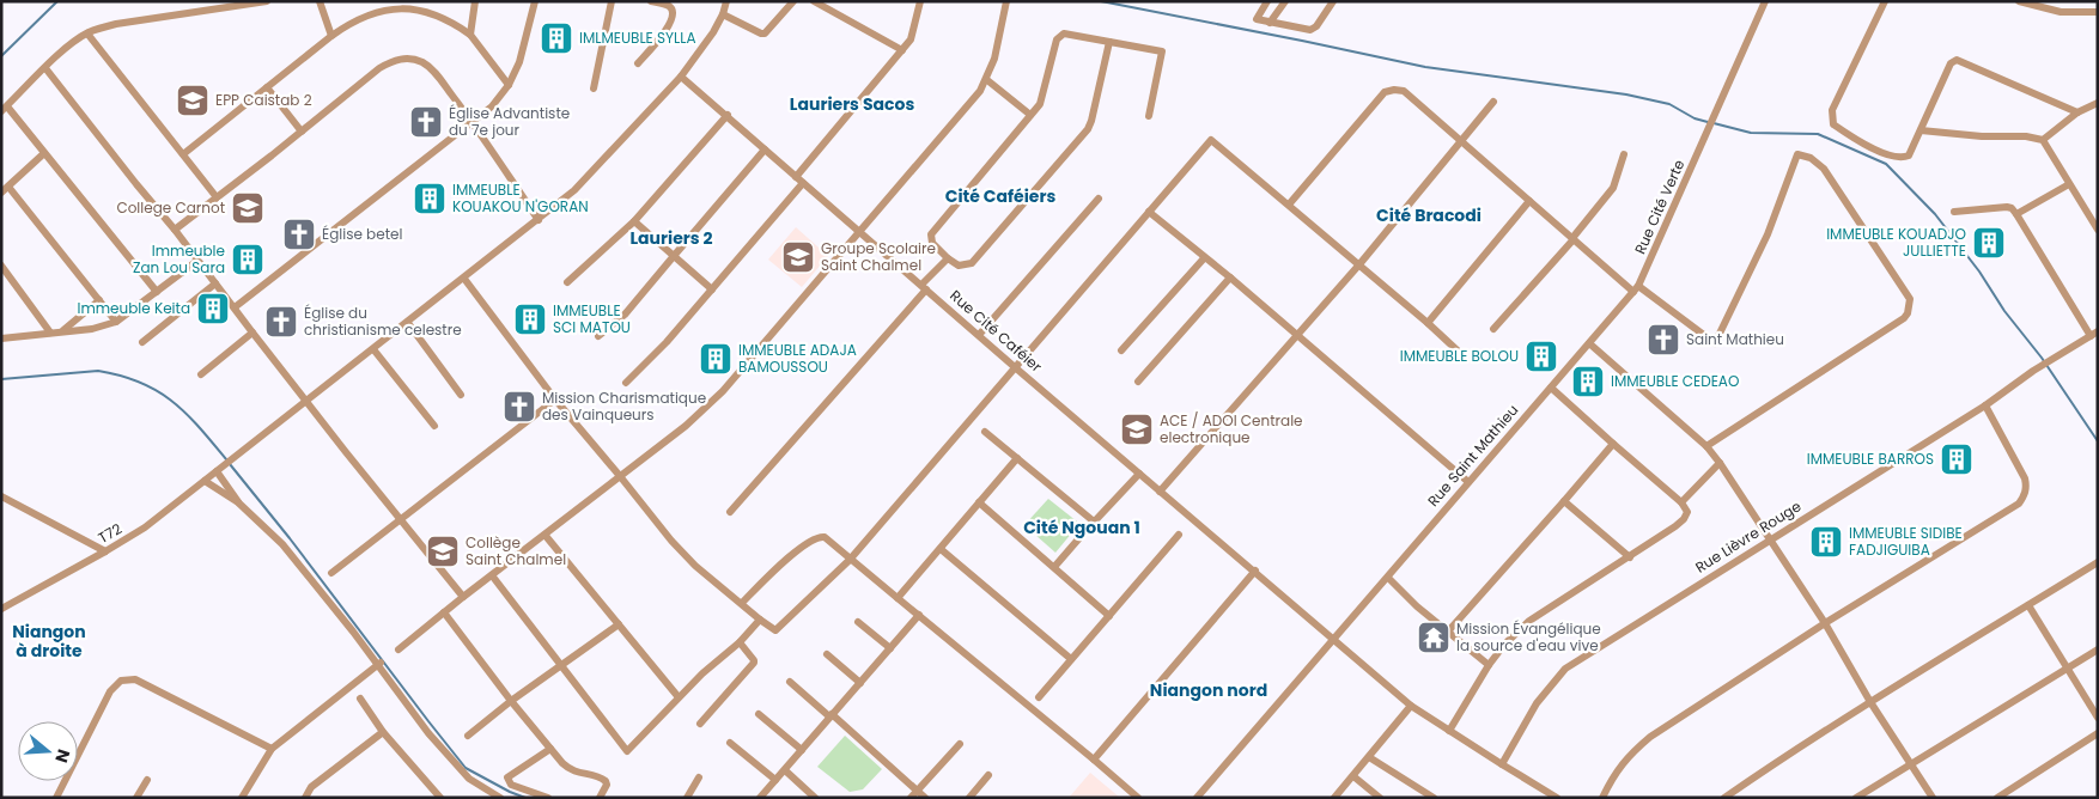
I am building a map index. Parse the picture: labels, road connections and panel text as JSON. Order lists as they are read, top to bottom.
{
  "streets": {
    "street": [
      "Rue Cité Verte",
      "Rue Cité Caféier",
      "Rue Saint Mathieu",
      "T72",
      "Rue Lièvre Rouge"
    ]
  },
  "crossings": [
    ["Rue Cité Verte", "Rue Saint Mathieu"],
    ["Rue Cité Caféier", "Rue Saint Mathieu"],
    ["Rue Cité Caféier", "T72"],
    ["Rue Cité Caféier", "Rue Lièvre Rouge"]
  ],
  "districts": [
    "Lauriers Sacos",
    "Cité Caféiers",
    "Cité Bracodi",
    "Lauriers 2",
    "Cité Ngouan 1",
    "Niangon à droite",
    "Niangon nord"
  ],
  "places": {
    "building": [
      "IMLMEUBLE SYLLA",
      "IMMEUBLE KOUAKOU N'GORAN",
      "IMMEUBLE KOUADJO JULLIETTE",
      "Immeuble Zan Lou Sara",
      "Immeuble Keita",
      "IMMEUBLE SCI MATOU",
      "IMMEUBLE BOLOU",
      "IMMEUBLE ADAJA BAMOUSSOU",
      "IMMEUBLE CEDEAO",
      "IMMEUBLE BARROS",
      "IMMEUBLE SIDIBE FADJIGUIBA"
    ],
    "school or university": [
      "EPP Caistab 2",
      "College Carnot",
      "Groupe Scolaire Saint Chalmel",
      "ACE / ADOI Centrale electronique",
      "Collège Saint Chalmel"
    ],
    "church": [
      "Église Advantiste du 7e jour",
      "Église betel",
      "Église du christianisme celestre",
      "Saint Mathieu",
      "Mission Charismatique des Vainqueurs"
    ],
    "temple": ["Mission Évangélique la source d'eau vive"]
  },
  "north": "right"
}
